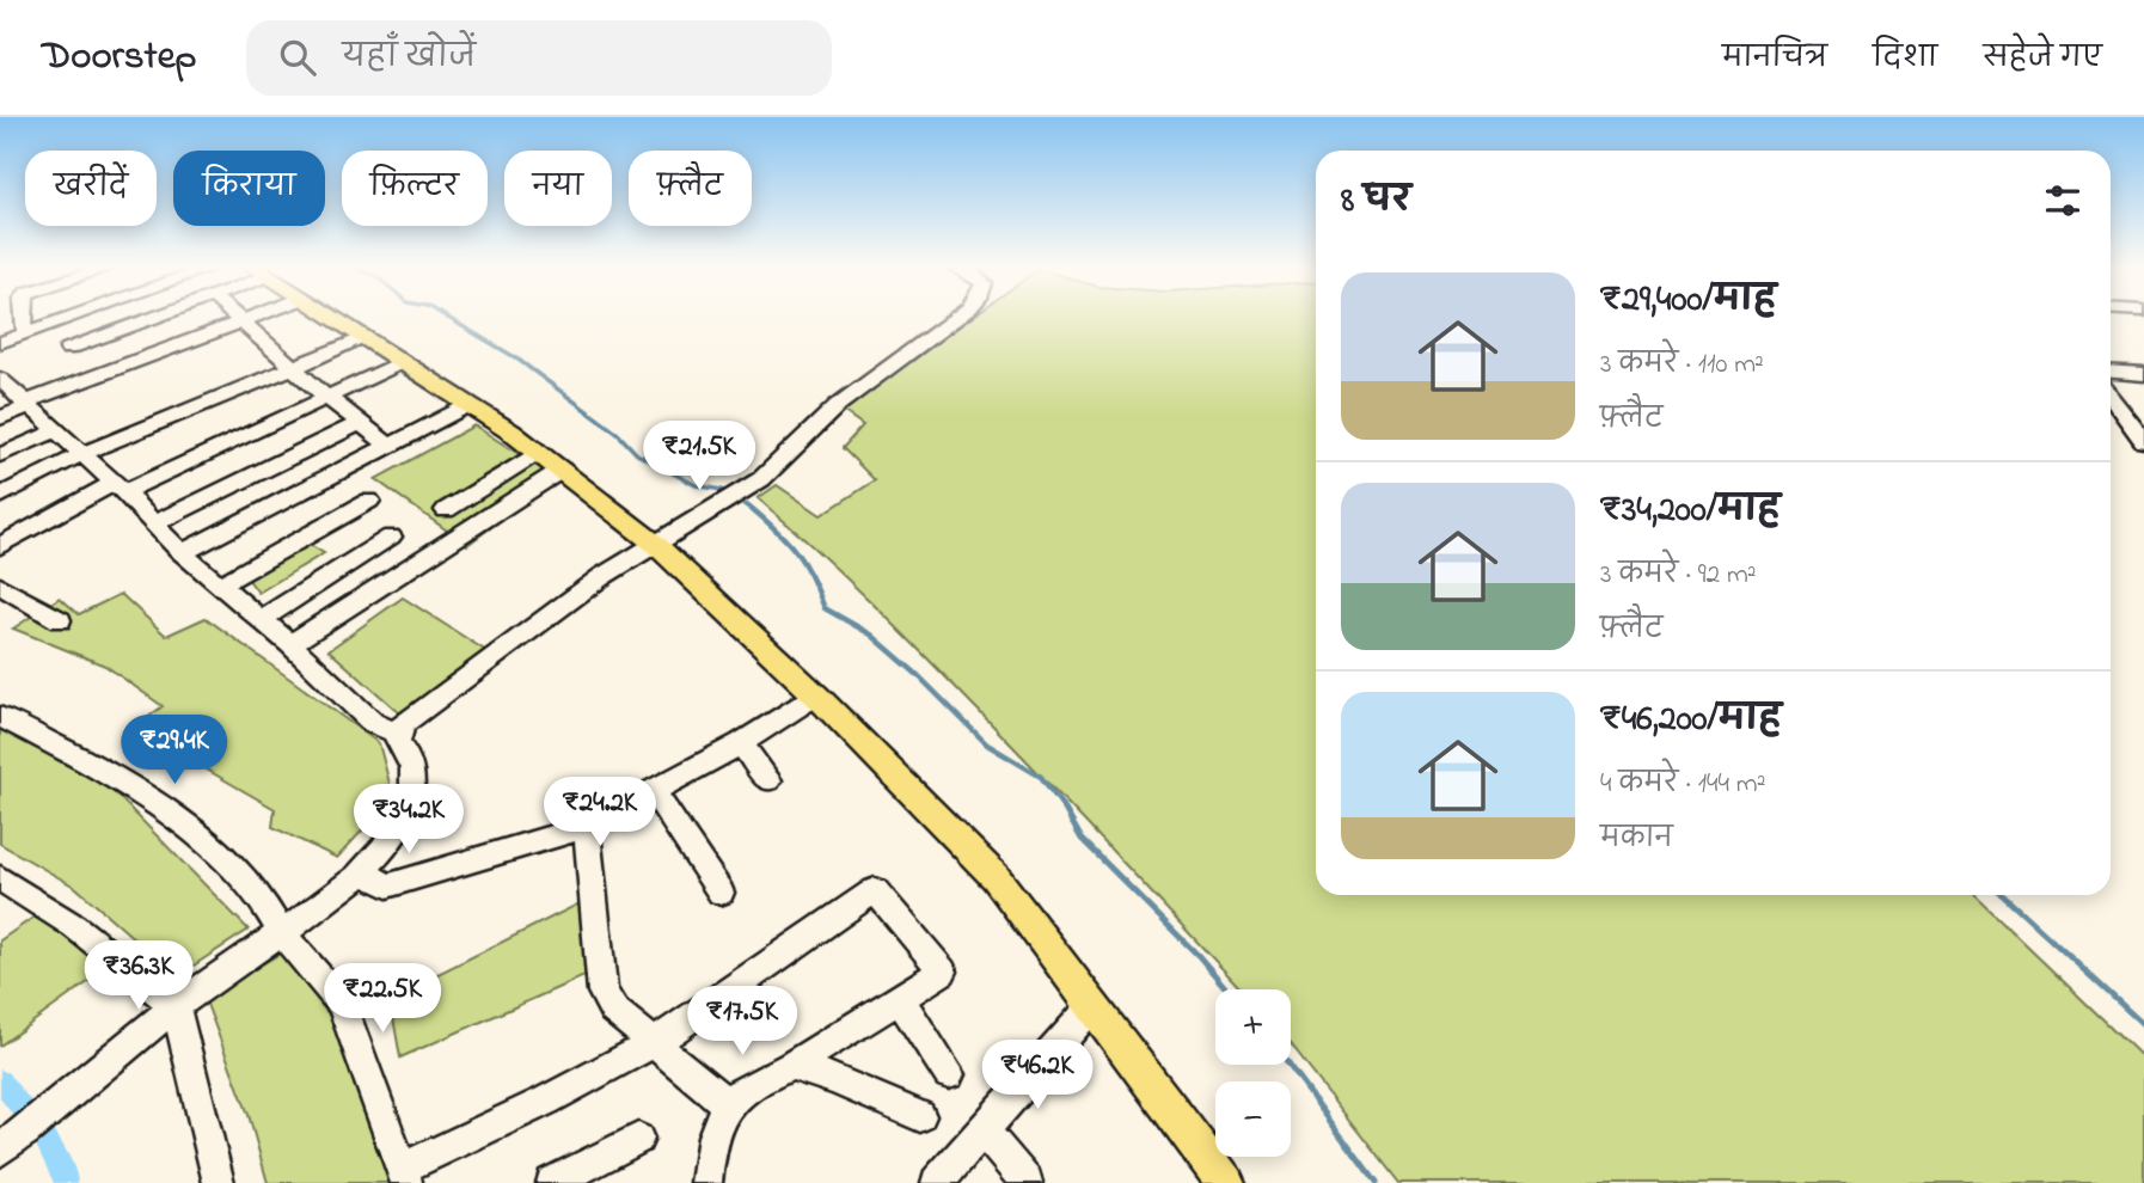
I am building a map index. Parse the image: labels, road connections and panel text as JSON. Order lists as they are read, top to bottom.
{
  "page": {
    "header": "Doorstep",
    "search": "यहाँ खोजें",
    "nav": ["मानचित्र", "दिशा", "सहेजे गए"],
    "chip": [
      "खरीदें",
      "किराया",
      "फ़िल्टर",
      "नया",
      "फ़्लैट"
    ],
    "heading": "8 घर",
    "list": [
      {
        "name": "₹29,400/माह",
        "note": "3 कमरे · 110 m² · फ़्लैट"
      },
      {
        "name": "₹34,200/माह",
        "note": "3 कमरे · 92 m² · फ़्लैट"
      },
      {
        "name": "₹46,200/माह",
        "note": "4 कमरे · 144 m² · मकान"
      }
    ],
    "price": [
      "₹21.5K",
      "₹29.4K",
      "₹24.2K",
      "₹34.2K",
      "₹36.3K",
      "₹22.5K",
      "₹17.5K",
      "₹46.2K"
    ],
    "map_buttons": ["+", "−"]
  }
}
